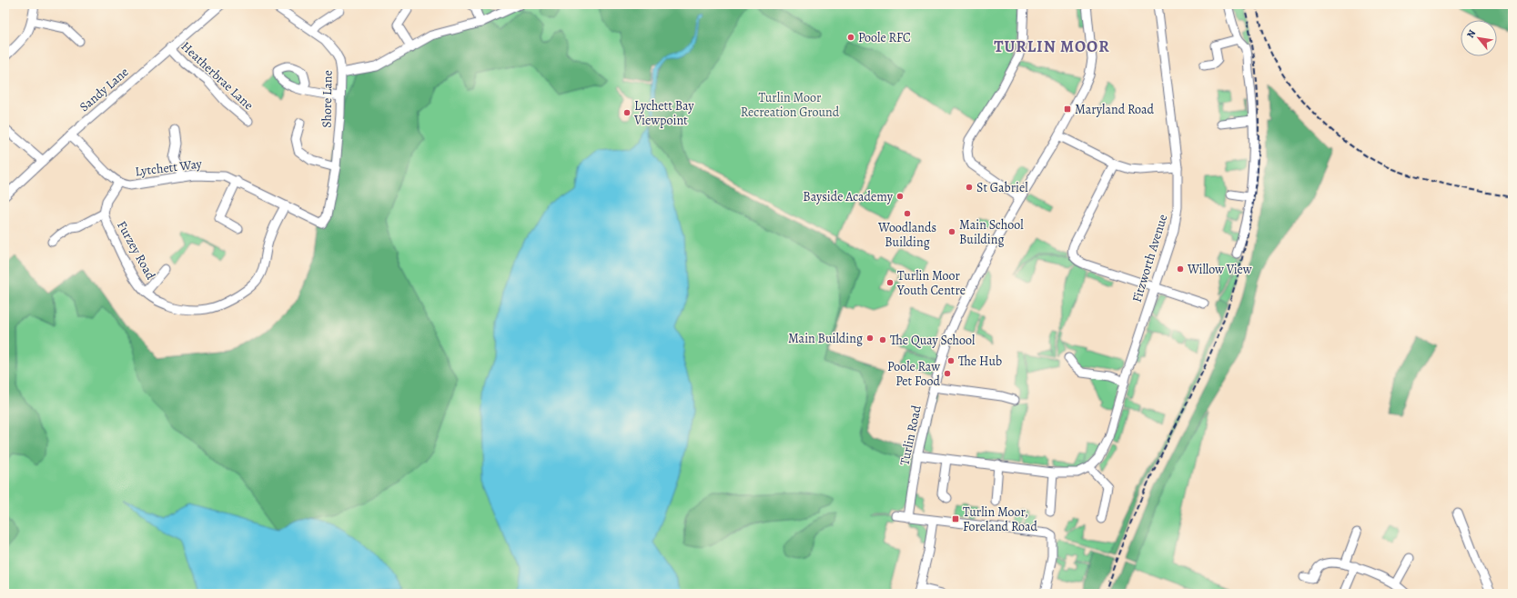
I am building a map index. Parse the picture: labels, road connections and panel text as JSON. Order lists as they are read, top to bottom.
{
  "streets": {
    "street": [
      "Heatherbrae Lane",
      "Sandy Lane",
      "Shore Lane",
      "Lytchett Way",
      "Furzey Road",
      "Fitzworth Avenue",
      "Turlin Road"
    ]
  },
  "crossings": [
    ["Heatherbrae Lane", "Sandy Lane"],
    ["Sandy Lane", "Lytchett Way"],
    ["Shore Lane", "Lytchett Way"],
    ["Lytchett Way", "Furzey Road"]
  ],
  "districts": ["TURLIN MOOR"],
  "parks": ["Turlin Moor Recreation Ground"],
  "places": {
    "other": [
      "Poole RFC",
      "Lychett Bay Viewpoint",
      "St Gabriel",
      "Bayside Academy",
      "Woodlands Building",
      "Main School Building",
      "Willow View",
      "Turlin Moor Youth Centre",
      "Main Building",
      "The Quay School",
      "The Hub",
      "Poole Raw Pet Food"
    ],
    "transit": ["Maryland Road", "Turlin Moor, Foreland Road"]
  },
  "north": "top left"
}
